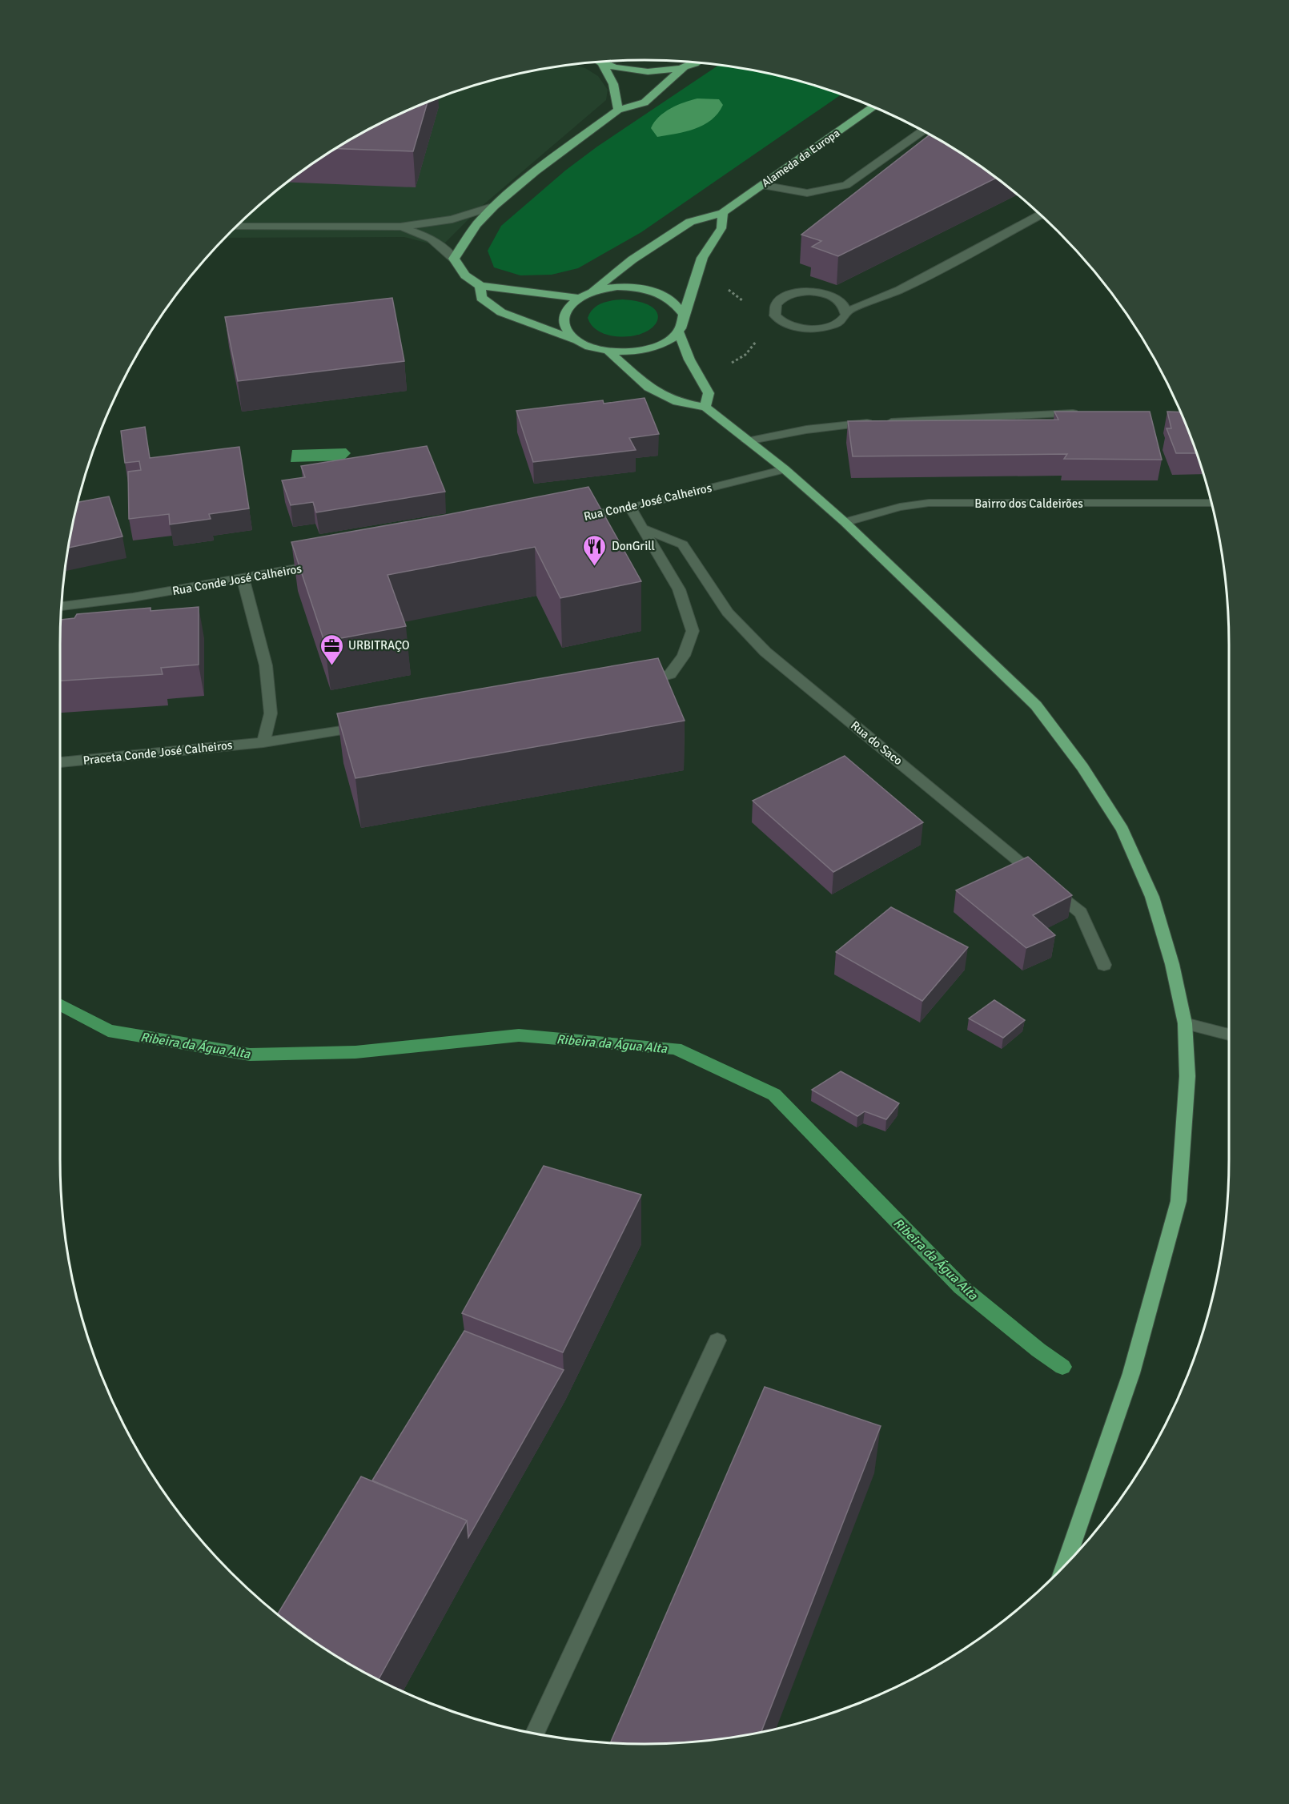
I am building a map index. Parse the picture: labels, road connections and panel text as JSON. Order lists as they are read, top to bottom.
{
  "streets": {
    "main road": ["Alameda da Europa"],
    "street": [
      "Rua Conde José Calheiros",
      "Bairro dos Caldeirões",
      "Rua do Saco",
      "Praceta Conde José Calheiros"
    ]
  },
  "water": ["Ribeira da Água Alta"],
  "places": {
    "restaurant": ["DonGrill"],
    "office": ["URBITRAÇO"]
  }
}
